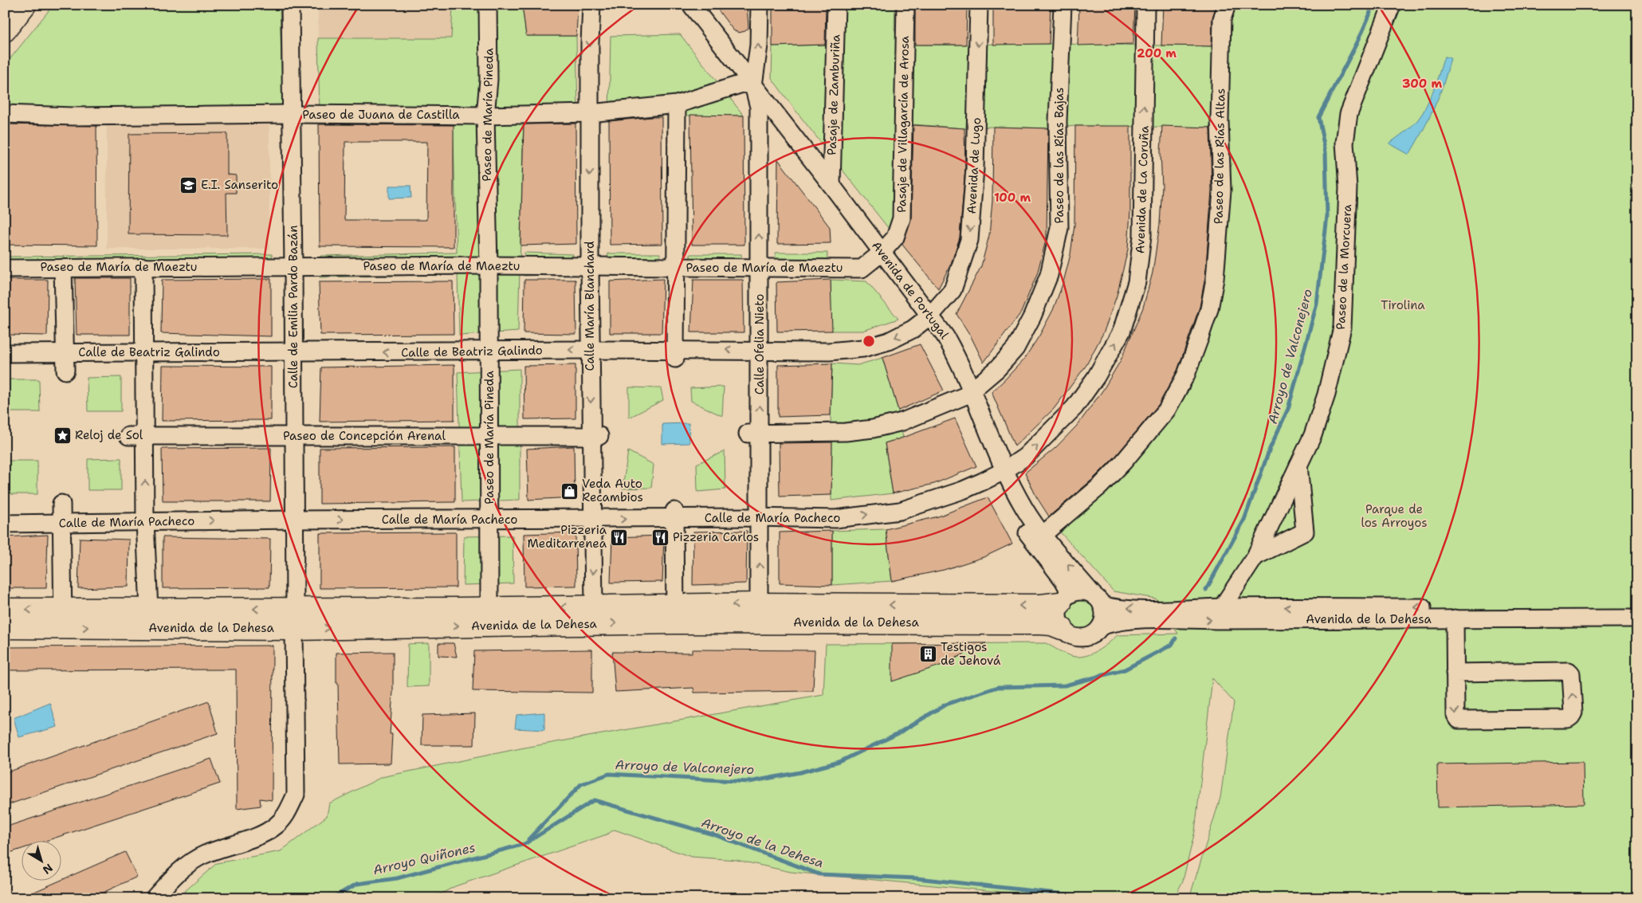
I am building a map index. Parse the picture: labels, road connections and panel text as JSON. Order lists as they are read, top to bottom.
{
  "streets": {
    "main road": ["Avenida de la Dehesa"],
    "street": [
      "Pasaje de Zamburiña",
      "Paseo de Juana de Castilla",
      "Paseo de María Pineda",
      "Pasaje de Villagarcía de Arosa",
      "Paseo de las Rías Bajas",
      "Paseo de las Rías Altas",
      "Avenida de Lugo",
      "Avenida de La Coruña",
      "Paseo de María de Maeztu",
      "Paseo de la Morcuera",
      "Avenida de Portugal",
      "Calle María Blanchard",
      "Calle de Emilia Pardo Bazán",
      "Calle Ofelia Nieto",
      "Calle de Beatriz Galindo",
      "Paseo de Concepción Arenal",
      "Calle de María Pacheco"
    ]
  },
  "crossings": [
    ["Pasaje de Zamburiña", "Avenida de Portugal"],
    ["Paseo de Juana de Castilla", "Paseo de María Pineda"],
    ["Paseo de Juana de Castilla", "Avenida de Portugal"],
    ["Paseo de Juana de Castilla", "Calle María Blanchard"],
    ["Paseo de Juana de Castilla", "Calle de Emilia Pardo Bazán"],
    ["Paseo de Juana de Castilla", "Calle Ofelia Nieto"],
    ["Paseo de María Pineda", "Paseo de María de Maeztu"],
    ["Paseo de María Pineda", "Calle de Beatriz Galindo"],
    ["Paseo de María Pineda", "Paseo de Concepción Arenal"],
    ["Paseo de María Pineda", "Calle de María Pacheco"],
    ["Paseo de María Pineda", "Avenida de la Dehesa"],
    ["Pasaje de Villagarcía de Arosa", "Paseo de María de Maeztu"],
    ["Pasaje de Villagarcía de Arosa", "Avenida de Portugal"],
    ["Paseo de las Rías Bajas", "Avenida de Portugal"],
    ["Paseo de las Rías Bajas", "Calle Ofelia Nieto"],
    ["Paseo de las Rías Altas", "Avenida de Portugal"],
    ["Avenida de Lugo", "Avenida de Portugal"],
    ["Avenida de Lugo", "Calle de Beatriz Galindo"],
    ["Avenida de La Coruña", "Avenida de Portugal"],
    ["Avenida de La Coruña", "Calle de María Pacheco"],
    ["Paseo de María de Maeztu", "Avenida de Portugal"],
    ["Paseo de María de Maeztu", "Calle María Blanchard"],
    ["Paseo de María de Maeztu", "Calle de Emilia Pardo Bazán"],
    ["Paseo de María de Maeztu", "Calle Ofelia Nieto"],
    ["Paseo de la Morcuera", "Avenida de la Dehesa"],
    ["Avenida de Portugal", "Calle Ofelia Nieto"],
    ["Avenida de Portugal", "Calle de Beatriz Galindo"],
    ["Avenida de Portugal", "Calle de María Pacheco"],
    ["Avenida de Portugal", "Avenida de la Dehesa"],
    ["Calle María Blanchard", "Calle de Beatriz Galindo"],
    ["Calle María Blanchard", "Paseo de Concepción Arenal"],
    ["Calle María Blanchard", "Calle de María Pacheco"],
    ["Calle María Blanchard", "Avenida de la Dehesa"],
    ["Calle de Emilia Pardo Bazán", "Calle de Beatriz Galindo"],
    ["Calle de Emilia Pardo Bazán", "Paseo de Concepción Arenal"],
    ["Calle de Emilia Pardo Bazán", "Calle de María Pacheco"],
    ["Calle de Emilia Pardo Bazán", "Avenida de la Dehesa"],
    ["Calle Ofelia Nieto", "Calle de Beatriz Galindo"],
    ["Calle Ofelia Nieto", "Calle de María Pacheco"],
    ["Calle Ofelia Nieto", "Avenida de la Dehesa"]
  ],
  "one_way": [
    "Avenida de Lugo",
    "Avenida de La Coruña",
    "Calle de Beatriz Galindo",
    "Calle de María Pacheco"
  ],
  "water": ["Arroyo de Valconejero", "Arroyo de la Dehesa", "Arroyo Quiñones"],
  "parks": ["Tirolina", "Parque de los Arroyos"],
  "places": {
    "school or university": ["E.I. Sanserito"],
    "place": ["Reloj de Sol"],
    "shop": ["Veda Auto Recambios"],
    "restaurant": ["Pizzeria Meditarrenea", "Pizzeria Carlos"],
    "building": ["Testigos de Jehová"]
  },
  "north": "bottom right",
  "rings": ["200 m", "300 m", "100 m"]
}
